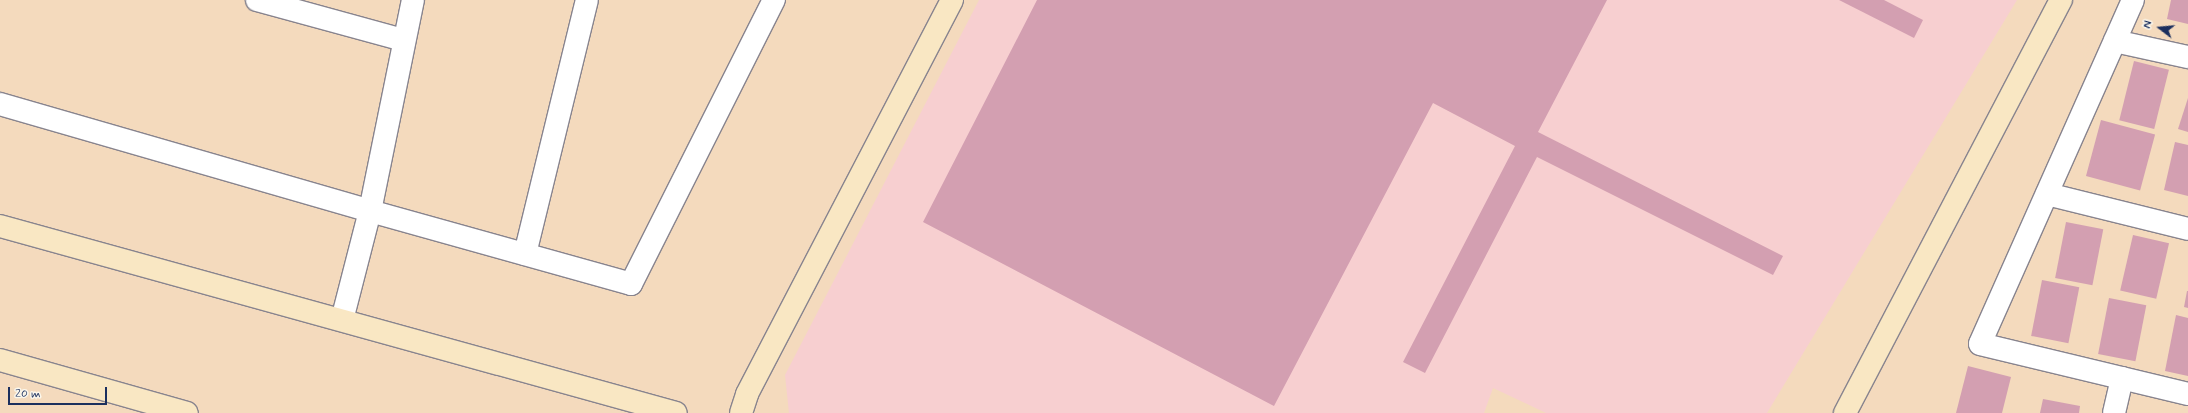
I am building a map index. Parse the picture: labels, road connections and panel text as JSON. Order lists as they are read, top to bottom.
{
  "scale_bar": "20 m",
  "north": "left"
}
